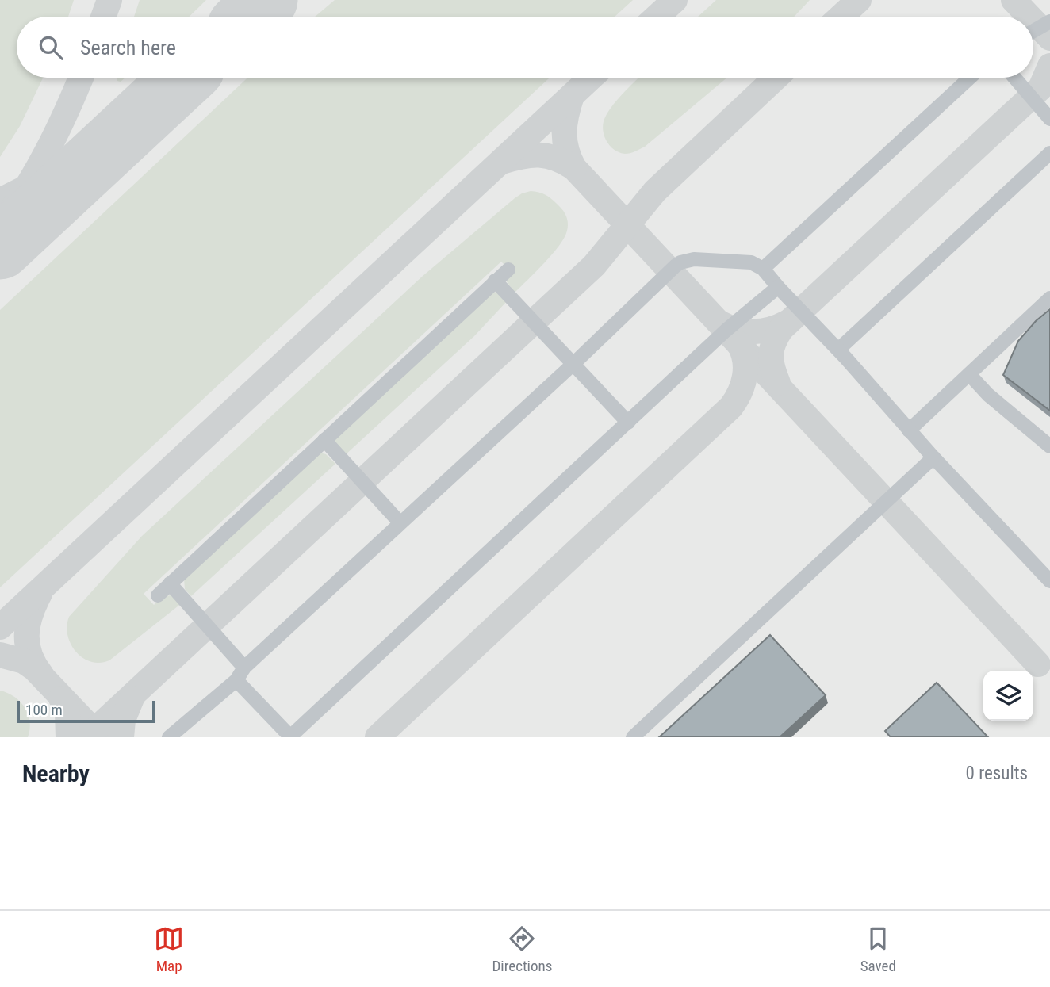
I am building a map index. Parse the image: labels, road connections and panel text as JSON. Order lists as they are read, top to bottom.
{
  "scale_bar": "100 m",
  "page": {
    "search": "Search here",
    "scale": "100 m",
    "heading": ["Nearby", "0 results"],
    "nav": ["Map", "Directions", "Saved"]
  }
}
